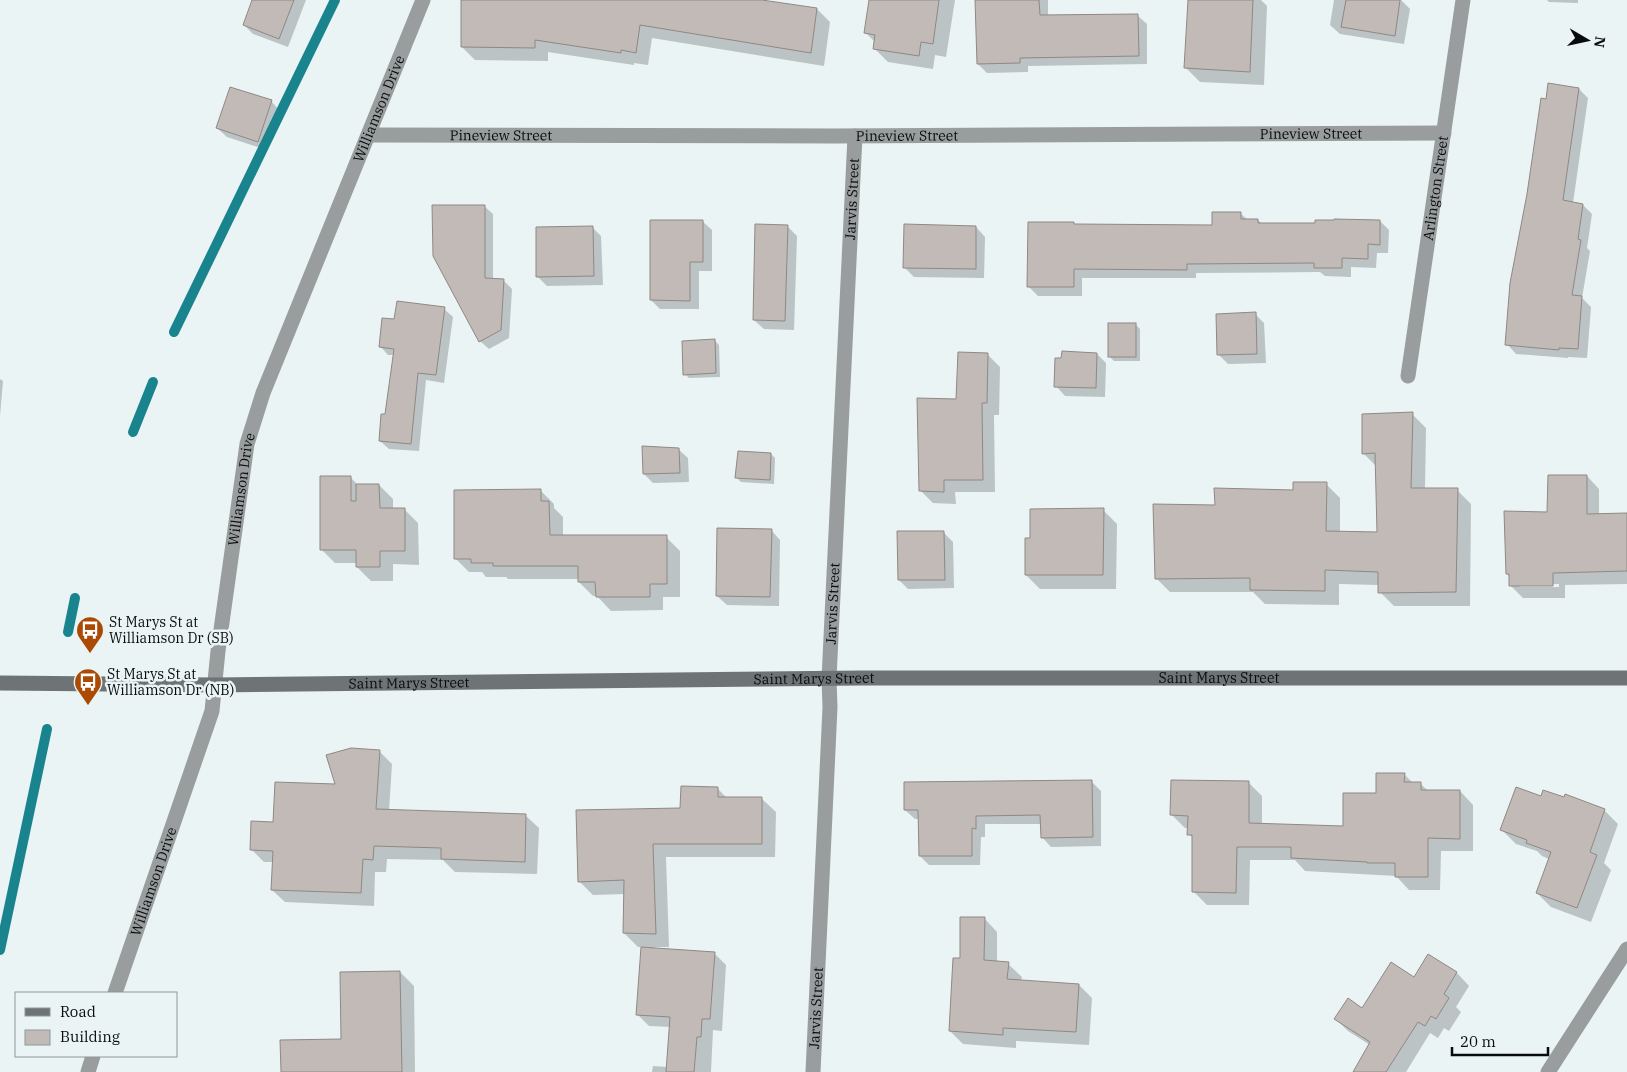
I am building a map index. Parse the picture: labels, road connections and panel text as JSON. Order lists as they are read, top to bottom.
{
  "streets": {
    "main road": ["Saint Marys Street"],
    "street": [
      "Williamson Drive",
      "Pineview Street",
      "Arlington Street",
      "Jarvis Street"
    ]
  },
  "crossings": [
    ["Williamson Drive", "Pineview Street"],
    ["Williamson Drive", "Saint Marys Street"],
    ["Pineview Street", "Arlington Street"],
    ["Pineview Street", "Jarvis Street"],
    ["Jarvis Street", "Saint Marys Street"]
  ],
  "places": {
    "bus stop": ["St Marys St at Williamson Dr (SB)", "St Marys St at Williamson Dr (NB)"]
  },
  "legend": ["Road", "Building"],
  "scale_bar": "20 m",
  "north": "right"
}
